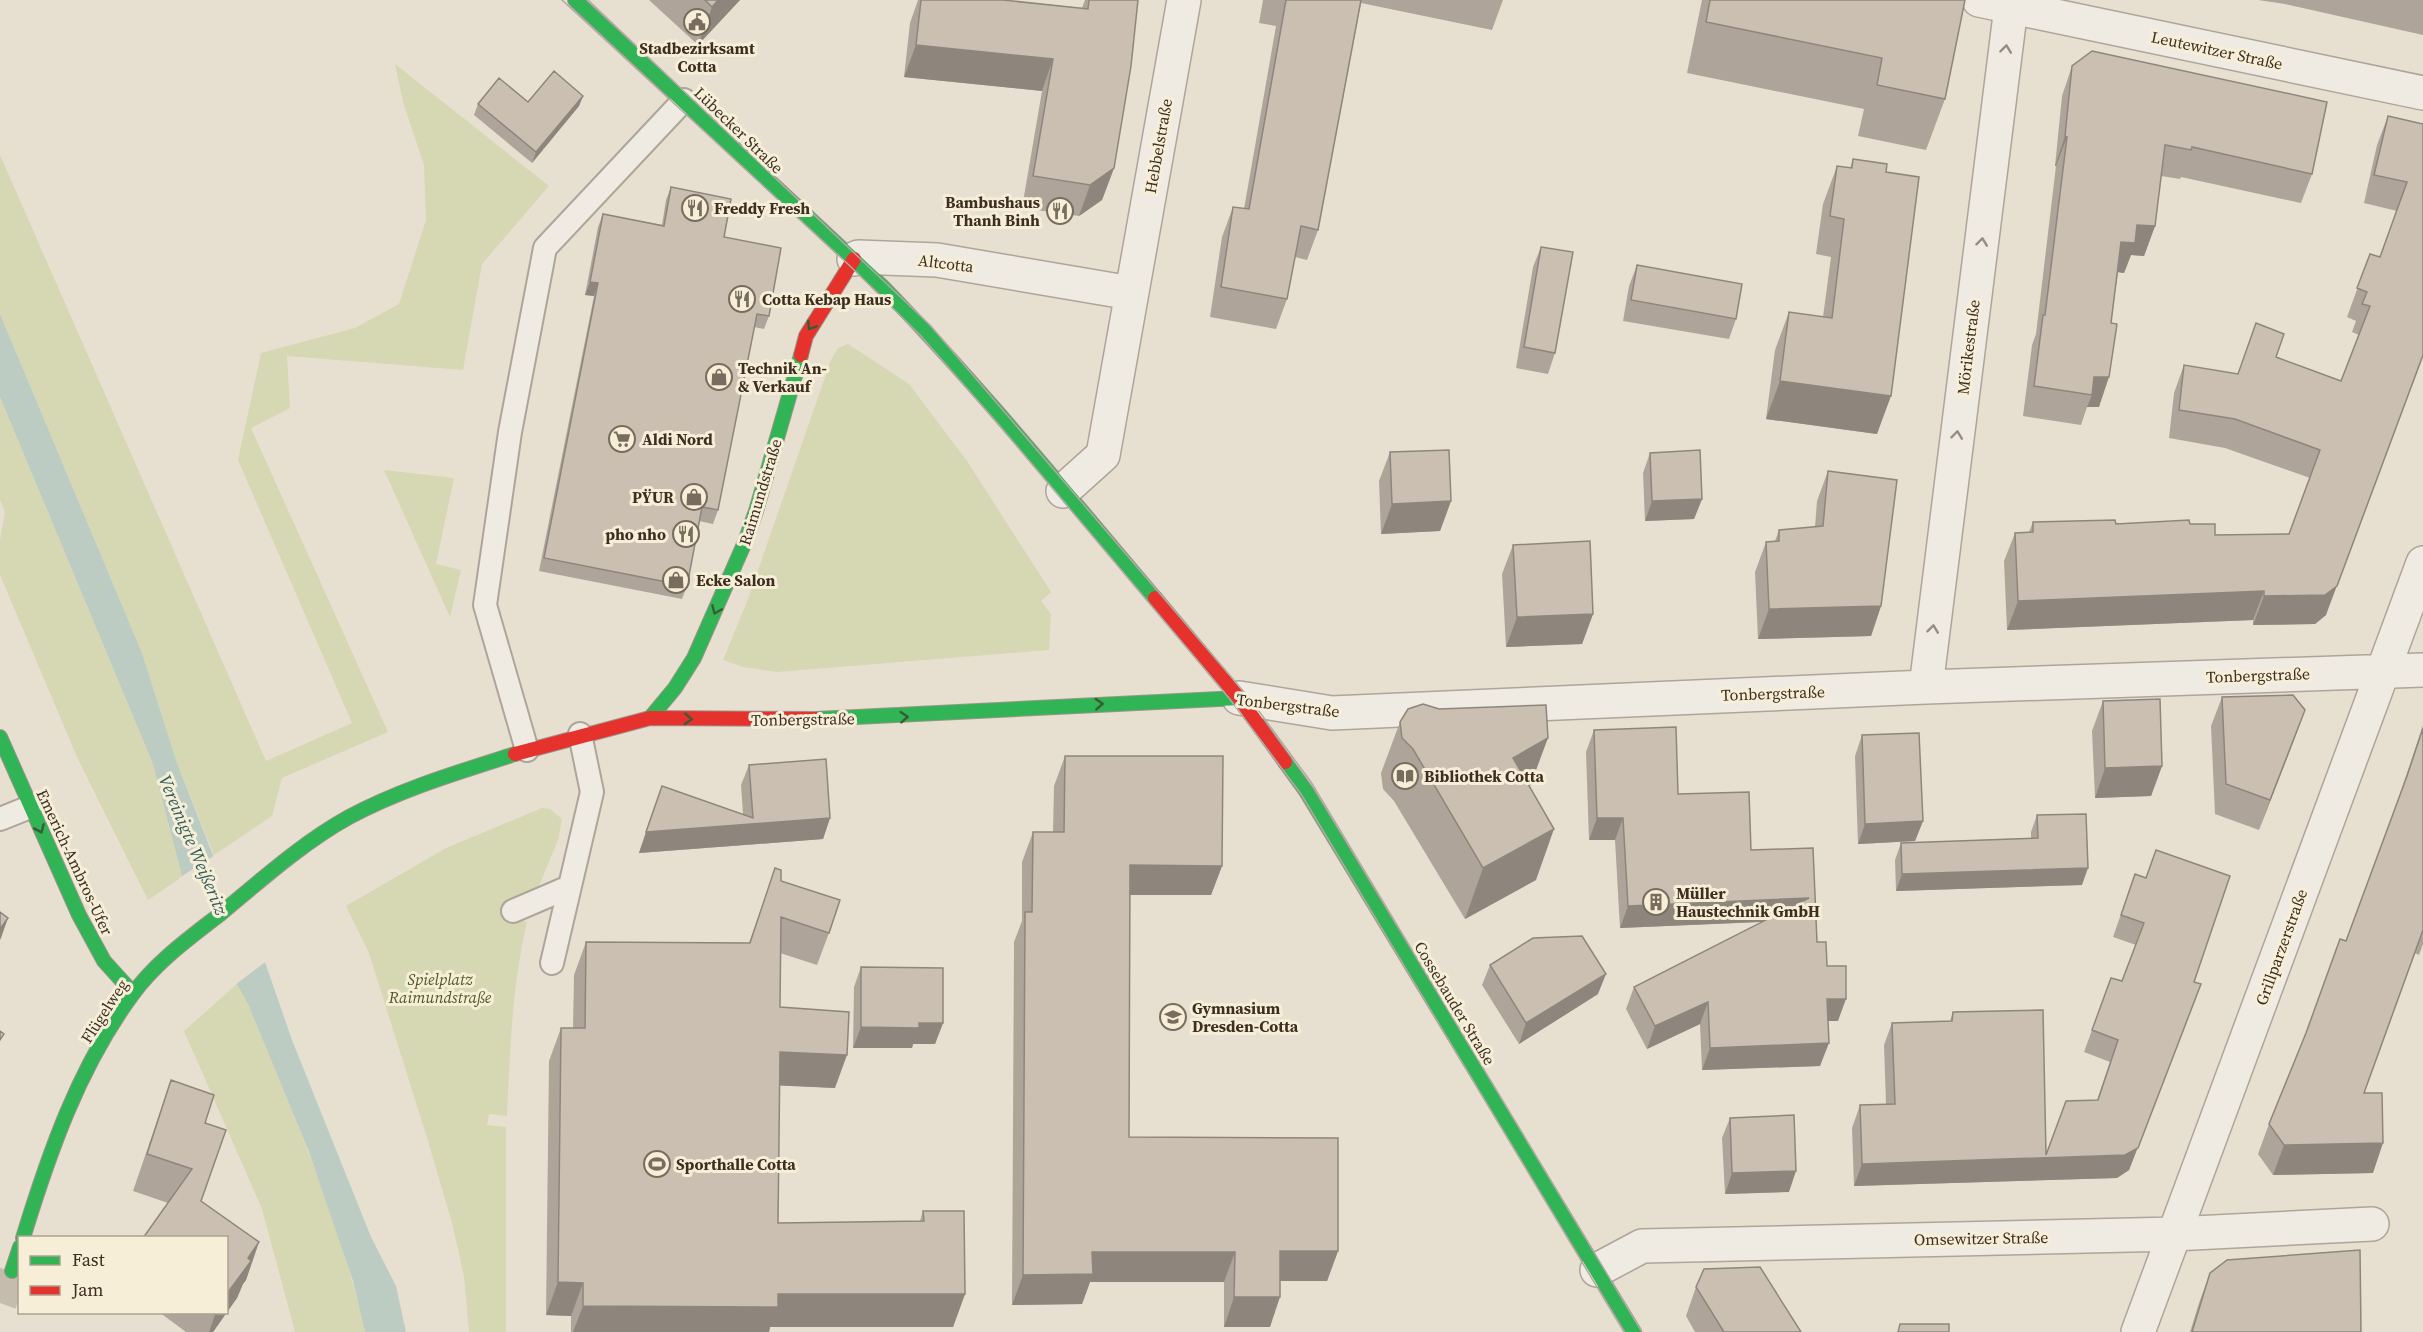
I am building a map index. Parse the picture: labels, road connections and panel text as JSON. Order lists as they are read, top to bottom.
{
  "streets": {
    "main road": [
      "Lübecker Straße",
      "Raimundstraße",
      "Tonbergstraße",
      "Emerich-Ambros-Ufer",
      "Cossebauder Straße",
      "Flügelweg"
    ],
    "street": [
      "Leutewitzer Straße",
      "Hebbelstraße",
      "Altcotta",
      "Mörikestraße",
      "Grillparzerstraße",
      "Omsewitzer Straße"
    ]
  },
  "crossings": [
    ["Leutewitzer Straße", "Mörikestraße"],
    ["Lübecker Straße", "Altcotta"],
    ["Lübecker Straße", "Raimundstraße"],
    ["Hebbelstraße", "Altcotta"],
    ["Altcotta", "Raimundstraße"],
    ["Mörikestraße", "Tonbergstraße"],
    ["Raimundstraße", "Tonbergstraße"],
    ["Tonbergstraße", "Grillparzerstraße"],
    ["Tonbergstraße", "Cossebauder Straße"],
    ["Tonbergstraße", "Flügelweg"],
    ["Emerich-Ambros-Ufer", "Flügelweg"],
    ["Grillparzerstraße", "Omsewitzer Straße"],
    ["Cossebauder Straße", "Omsewitzer Straße"]
  ],
  "one_way": ["Mörikestraße", "Raimundstraße", "Emerich-Ambros-Ufer"],
  "water": ["Vereinigte Weißeritz"],
  "parks": ["Spielplatz Raimundstraße"],
  "places": {
    "public building": ["Stadbezirksamt Cotta"],
    "restaurant": [
      "Freddy Fresh",
      "Bambushaus Thanh Binh",
      "Cotta Kebap Haus",
      "pho nho"
    ],
    "shop": ["Technik An- & Verkauf", "PŸUR", "Ecke Salon"],
    "supermarket": ["Aldi Nord"],
    "library": ["Bibliothek Cotta"],
    "building": ["Müller Haustechnik GmbH"],
    "school or university": ["Gymnasium Dresden-Cotta"],
    "sports": ["Sporthalle Cotta"]
  },
  "legend": ["Fast", "Jam"]
}
